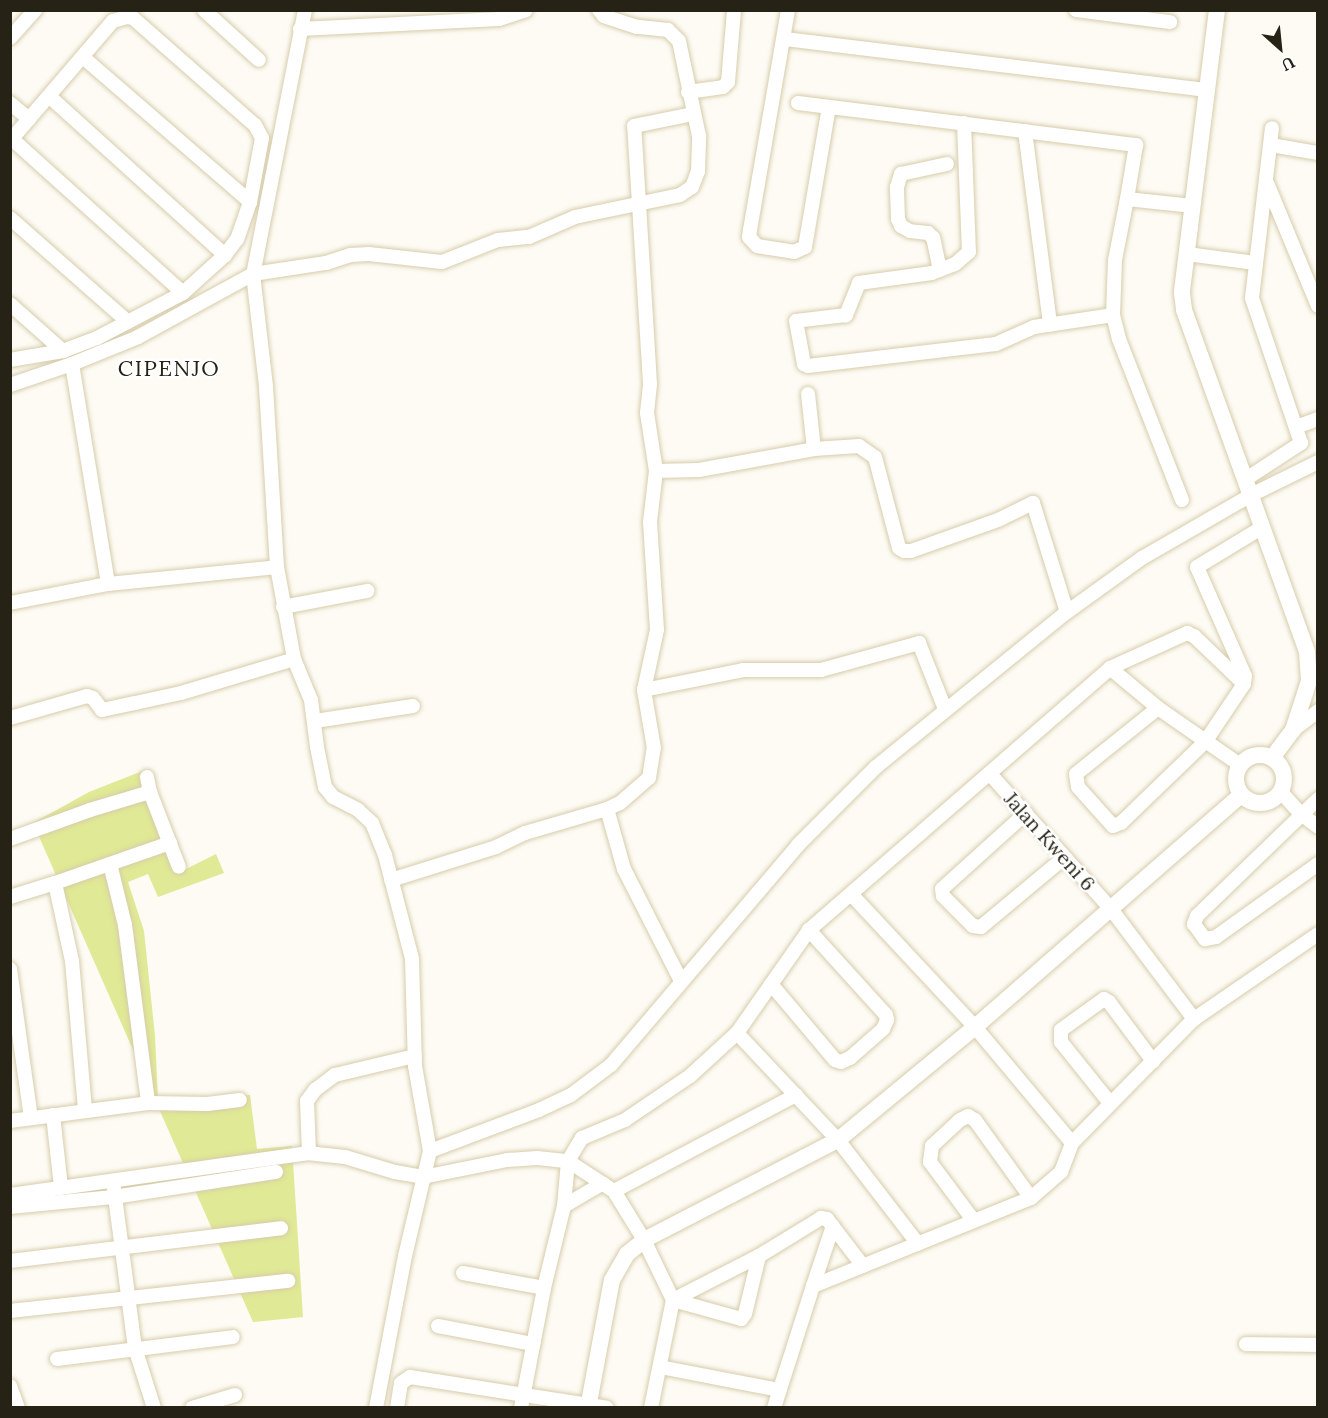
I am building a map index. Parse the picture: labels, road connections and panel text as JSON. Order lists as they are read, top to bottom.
{
  "streets": {
    "street": ["Jalan Kweni 6"]
  },
  "districts": ["CIPENJO"],
  "north": "bottom right"
}
